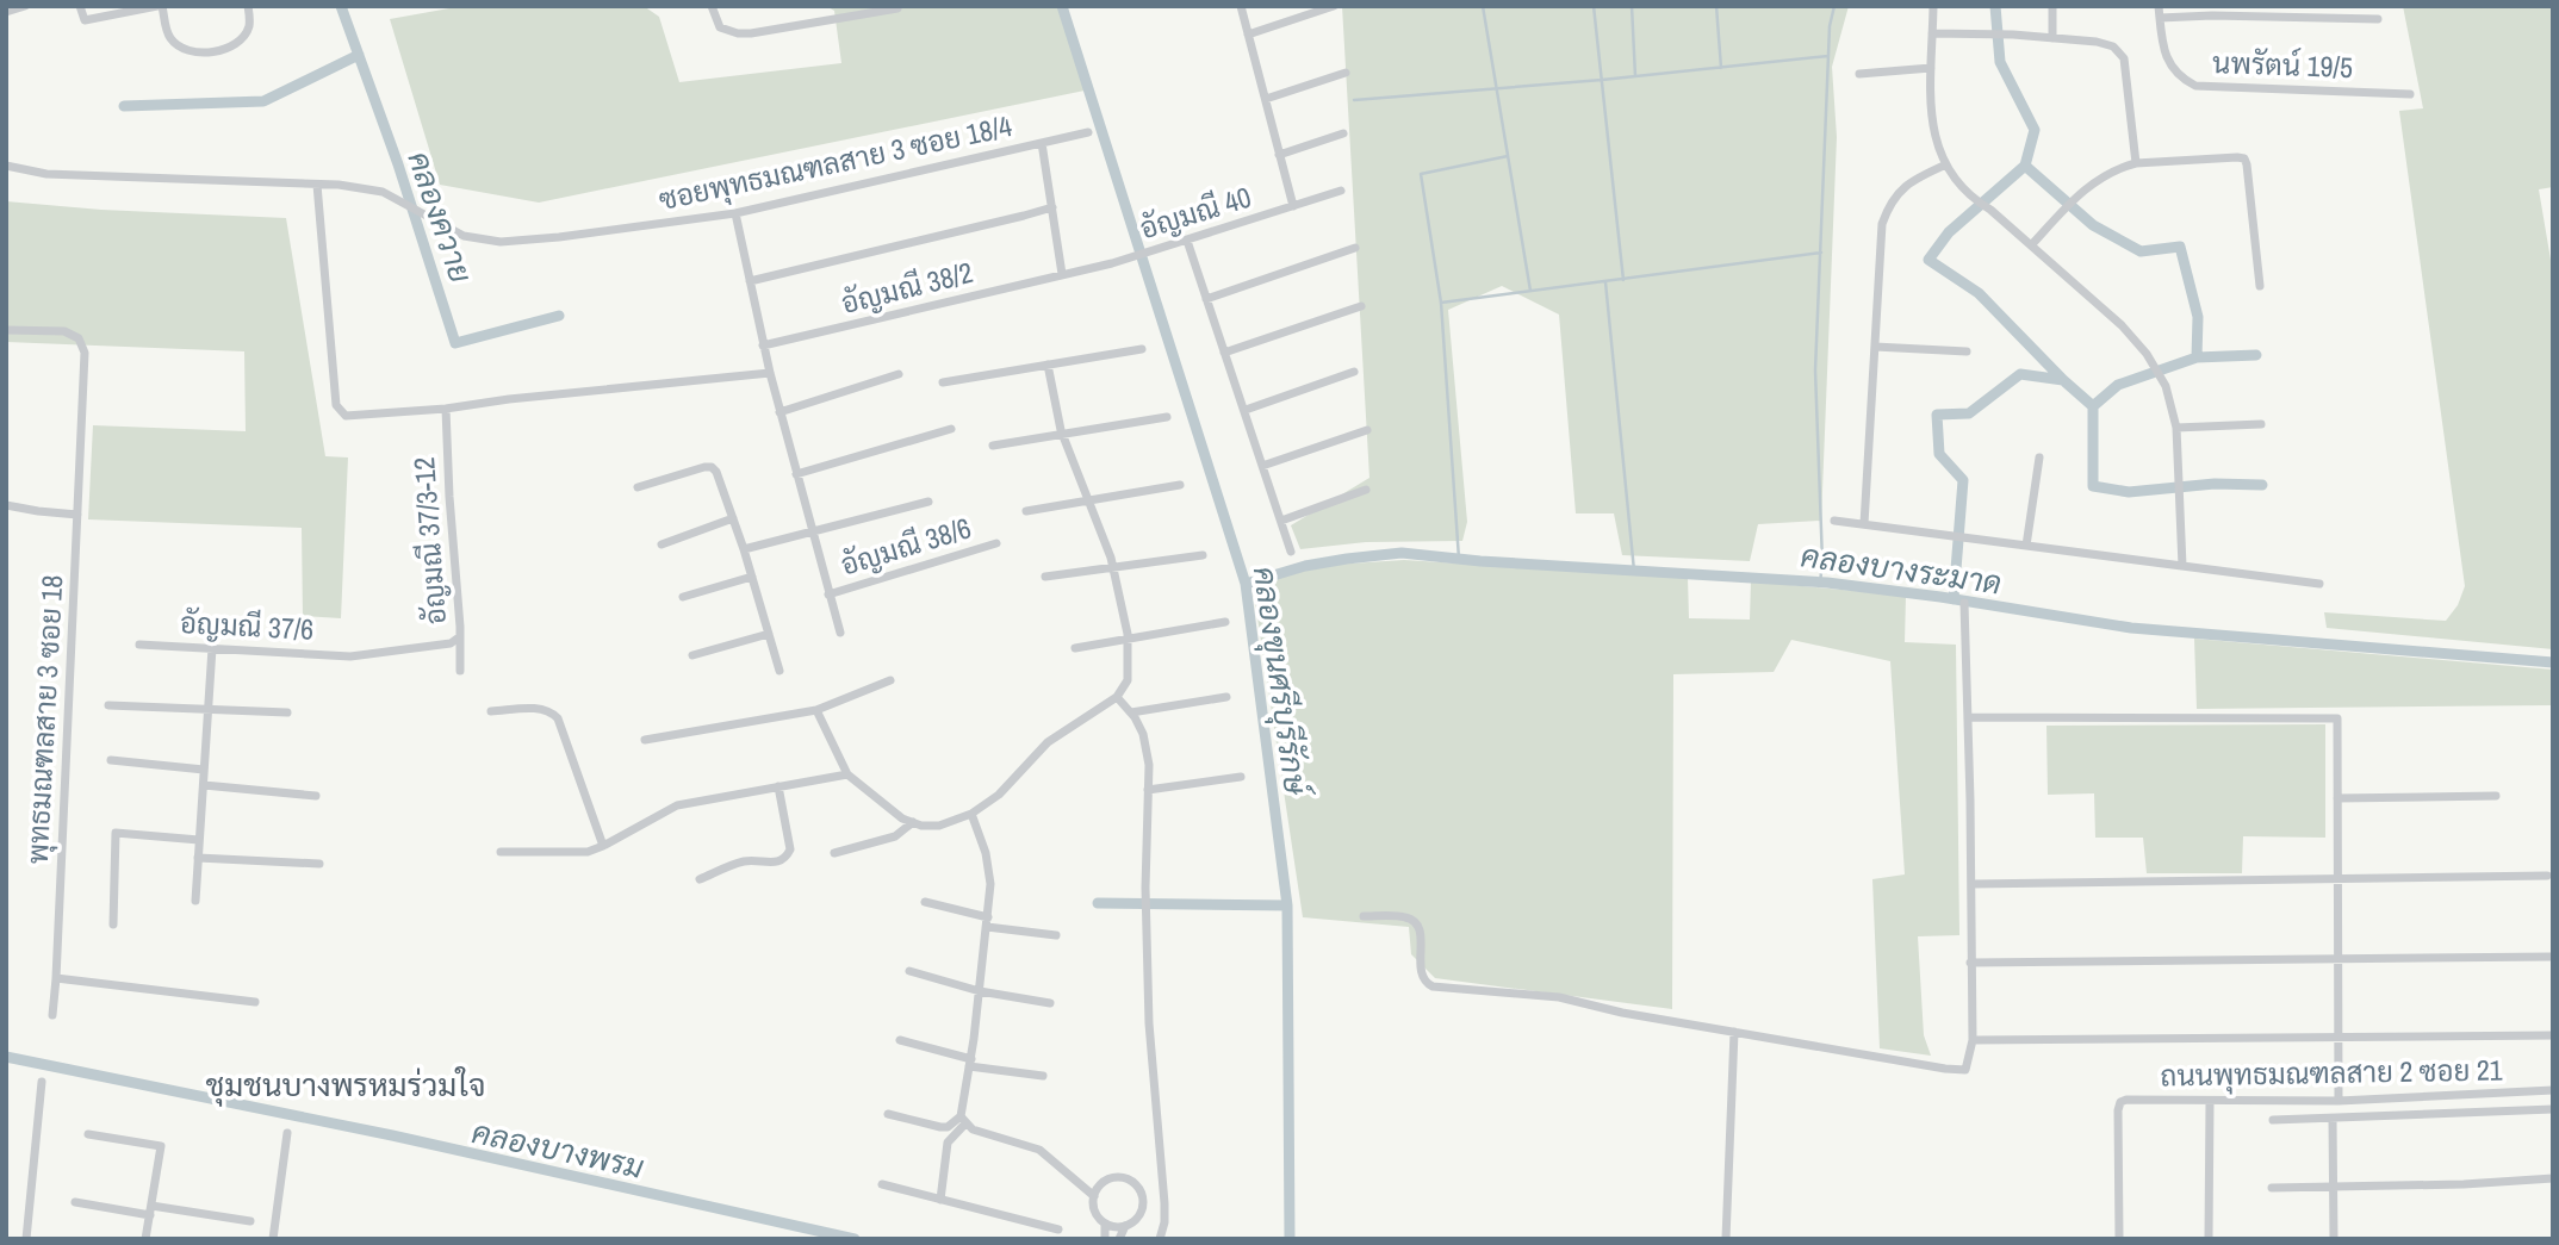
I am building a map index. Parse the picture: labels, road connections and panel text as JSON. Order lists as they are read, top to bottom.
{
  "streets": {
    "street": [
      "นพรัตน์ 19/5",
      "ซอยพุทธมณฑลสาย 3 ซอย 18/4",
      "อัญมณี 40",
      "อัญมณี 38/2",
      "อัญมณี 37/3-12",
      "อัญมณี 38/6",
      "อัญมณี 37/6",
      "พุทธมณฑลสาย 3 ซอย 18",
      "ถนนพุทธมณฑลสาย 2 ซอย 21"
    ]
  },
  "crossings": [
    ["อัญมณี 40", "อัญมณี 38/2"],
    ["อัญมณี 37/3-12", "อัญมณี 37/6"]
  ],
  "districts": ["ชุมชนบางพรหมร่วมใจ"],
  "water": [
    "คลองควาย",
    "คลองบางระมาด",
    "คลองขุนศรีบุรีรักษ์",
    "คลองบางพรม"
  ]
}
